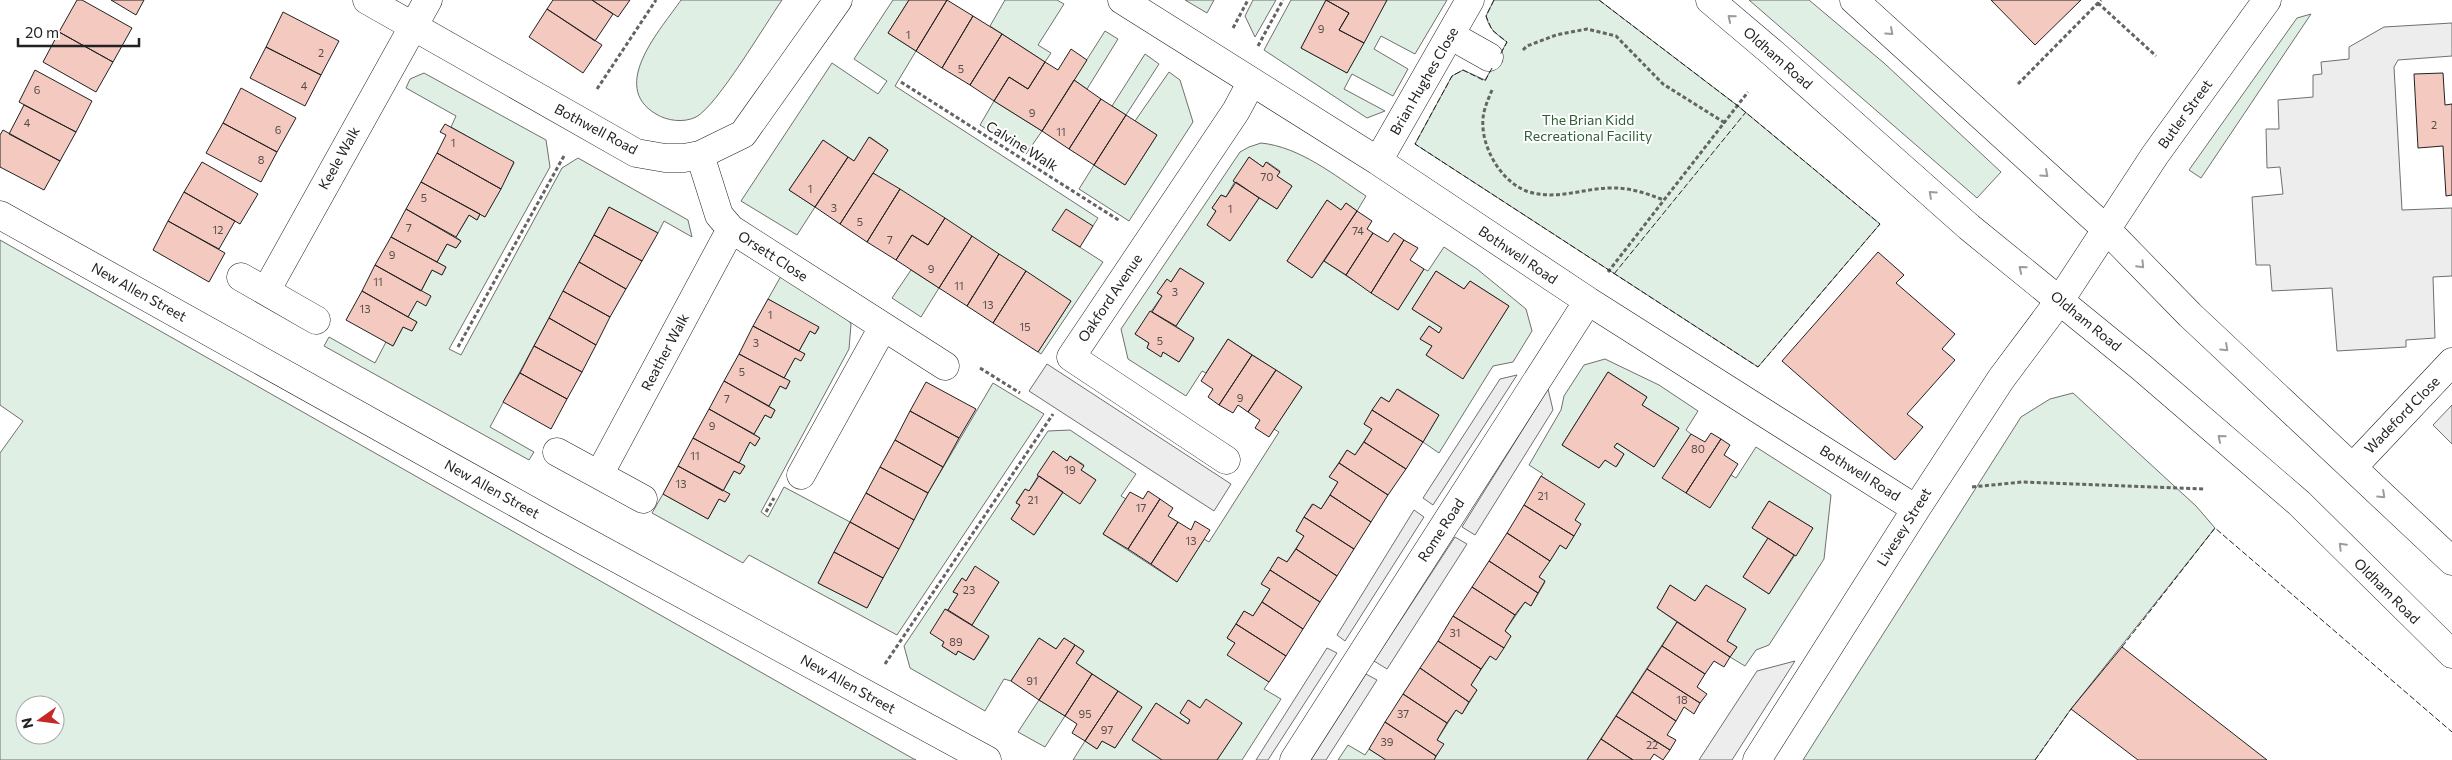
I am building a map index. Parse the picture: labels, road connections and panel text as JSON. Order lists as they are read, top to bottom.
{
  "streets": {
    "main road": [
      "Oldham Road",
      "Brian Hughes Close",
      "Butler Street",
      "Bothwell Road",
      "Keele Walk",
      "Orsett Close",
      "New Allen Street",
      "Oakford Avenue",
      "Reather Walk",
      "Wadeford Close",
      "Livesey Street",
      "Rome Road"
    ],
    "path": ["Calvine Walk"]
  },
  "crossings": [
    ["Oldham Road", "Butler Street"],
    ["Oldham Road", "Livesey Street"],
    ["Brian Hughes Close", "Bothwell Road"],
    ["Butler Street", "Livesey Street"],
    ["Bothwell Road", "Keele Walk"],
    ["Bothwell Road", "Orsett Close"],
    ["Bothwell Road", "Oakford Avenue"],
    ["Bothwell Road", "Livesey Street"],
    ["Bothwell Road", "Rome Road"],
    ["Orsett Close", "Reather Walk"]
  ],
  "parks": ["The Brian Kidd Recreational Facility"],
  "house_numbers": [
    "9",
    "1",
    "2",
    "5",
    "4",
    "6",
    "9",
    "4",
    "2",
    "6",
    "11",
    "1",
    "8",
    "70",
    "1",
    "5",
    "3",
    "1",
    "5",
    "7",
    "12",
    "74",
    "7",
    "9",
    "9",
    "11",
    "11",
    "3",
    "13",
    "13",
    "1",
    "15",
    "5",
    "3",
    "5",
    "9",
    "7",
    "9",
    "80",
    "11",
    "19",
    "13",
    "21",
    "21",
    "17",
    "13",
    "23",
    "31",
    "89",
    "91",
    "18",
    "95",
    "37",
    "97",
    "39",
    "22"
  ],
  "scale_bar": "20 m",
  "north": "left"
}
